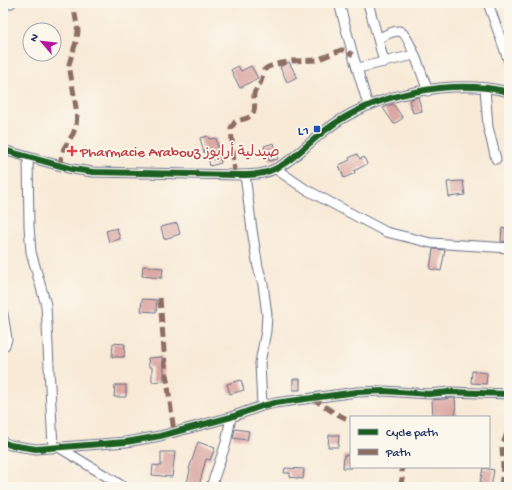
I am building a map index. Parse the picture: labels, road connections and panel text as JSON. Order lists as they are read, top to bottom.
{
  "places": {
    "transit": ["L1"],
    "health": ["Pharmacie Arabouz صيدلية أرابوز"]
  },
  "legend": ["Cycle path", "Path"],
  "north": "top left"
}
